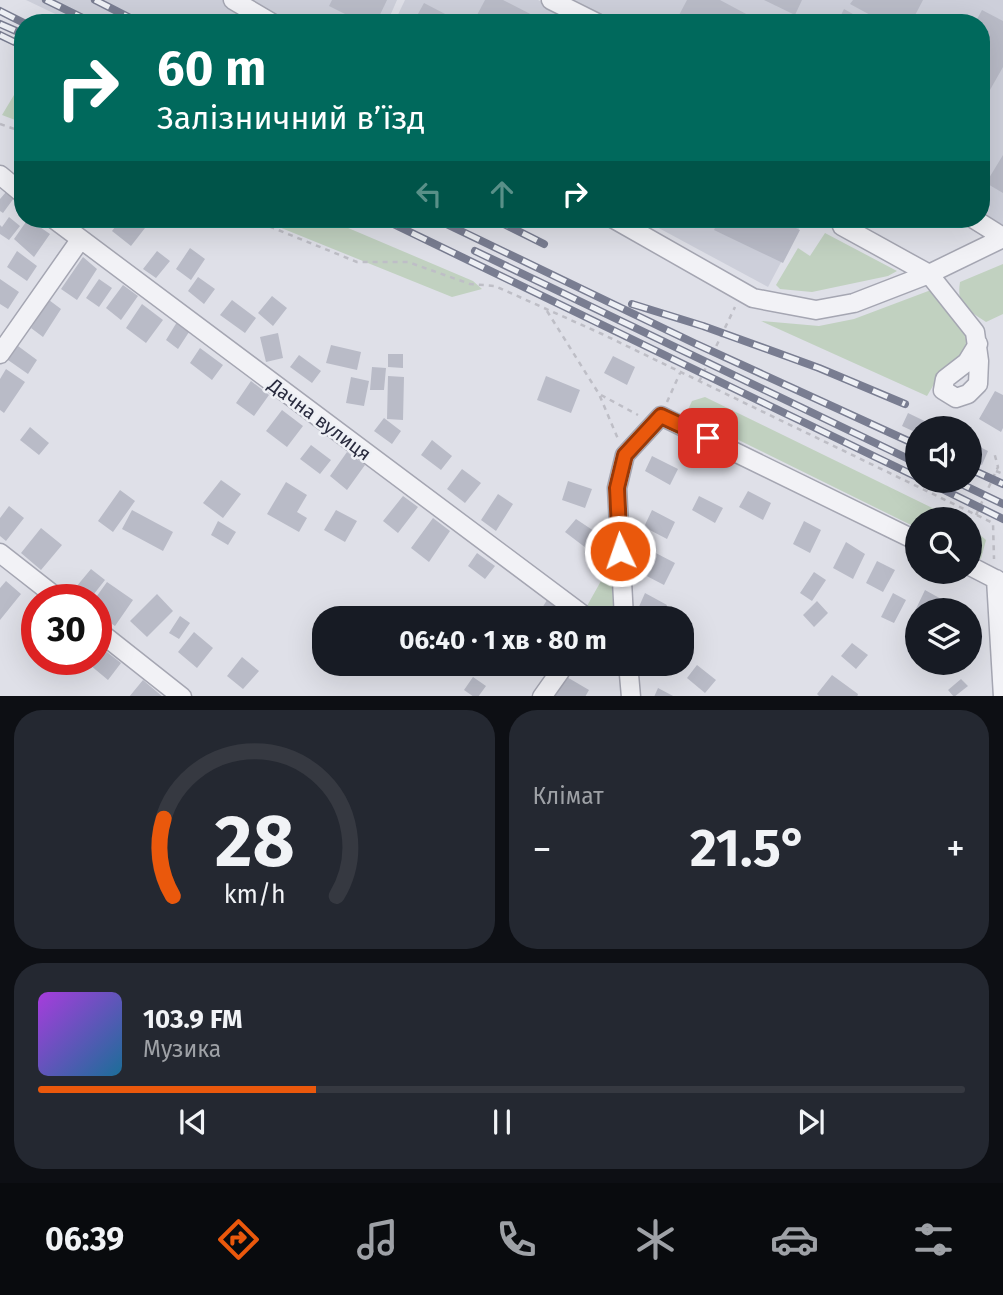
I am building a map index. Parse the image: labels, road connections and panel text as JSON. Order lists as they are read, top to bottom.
{
  "streets": {
    "street": ["Дачна вулиця"]
  },
  "page": {
    "turn": ["60 m", "Залізничний в’їзд"],
    "limit": "30",
    "trip": "06:40 · 1 хв · 80 m",
    "tile": "Клімат",
    "heat": ["−", "21.5°", "+"],
    "song": ["103.9 FM", "Музика"],
    "tabs": "06:39",
    "gauge": ["28", "km/h"]
  }
}
